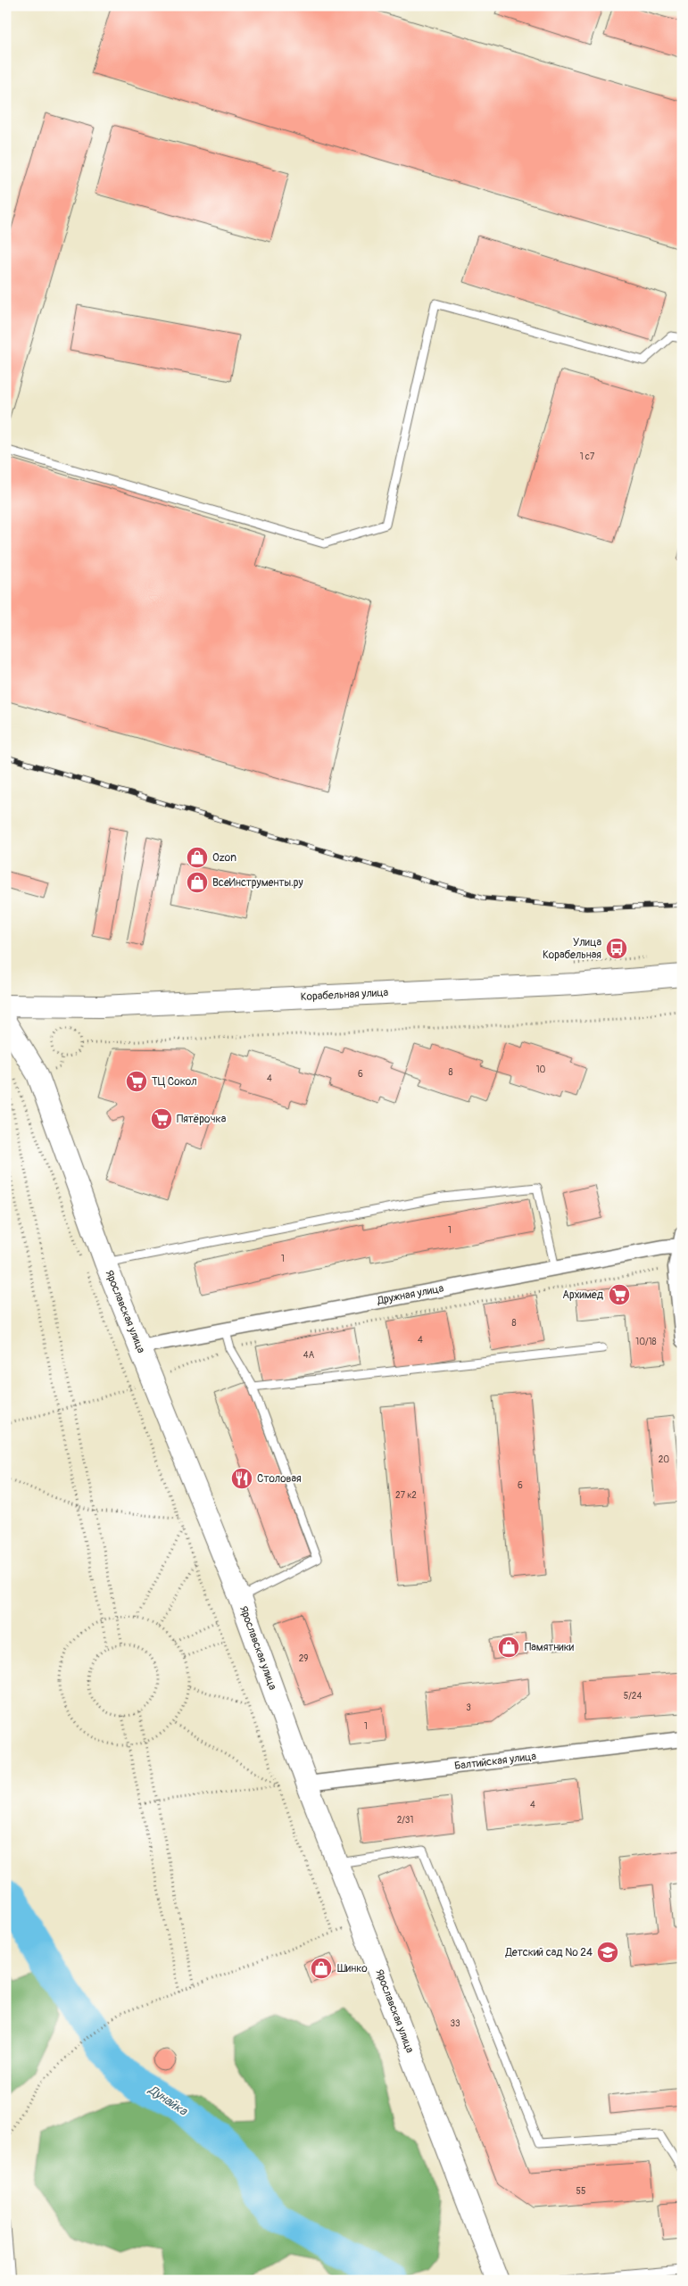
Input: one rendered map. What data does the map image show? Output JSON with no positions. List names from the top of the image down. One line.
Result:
{"streets":{"street":["Корабельная улица","Дружная улица","Ярославская улица","Балтийская улица"]},"crossings":[["Дружная улица","Ярославская улица"],["Ярославская улица","Балтийская улица"]],"water":["Дунайка"],"places":{"shop":["Ozon","ВсеИнструменты.ру","Памятники","Шинко"],"bus stop":["Улица Корабельная"],"supermarket":["ТЦ Сокол","Пятёрочка","Архимед"],"restaurant":["Столовая"],"school or university":["Детский сад № 24"]},"house_numbers":["1 с7","10","8","6","4","1","1","8","4","10/18","4А","20","6","27 к2","29","5/24","3","1","4","2/31","33","55"]}
